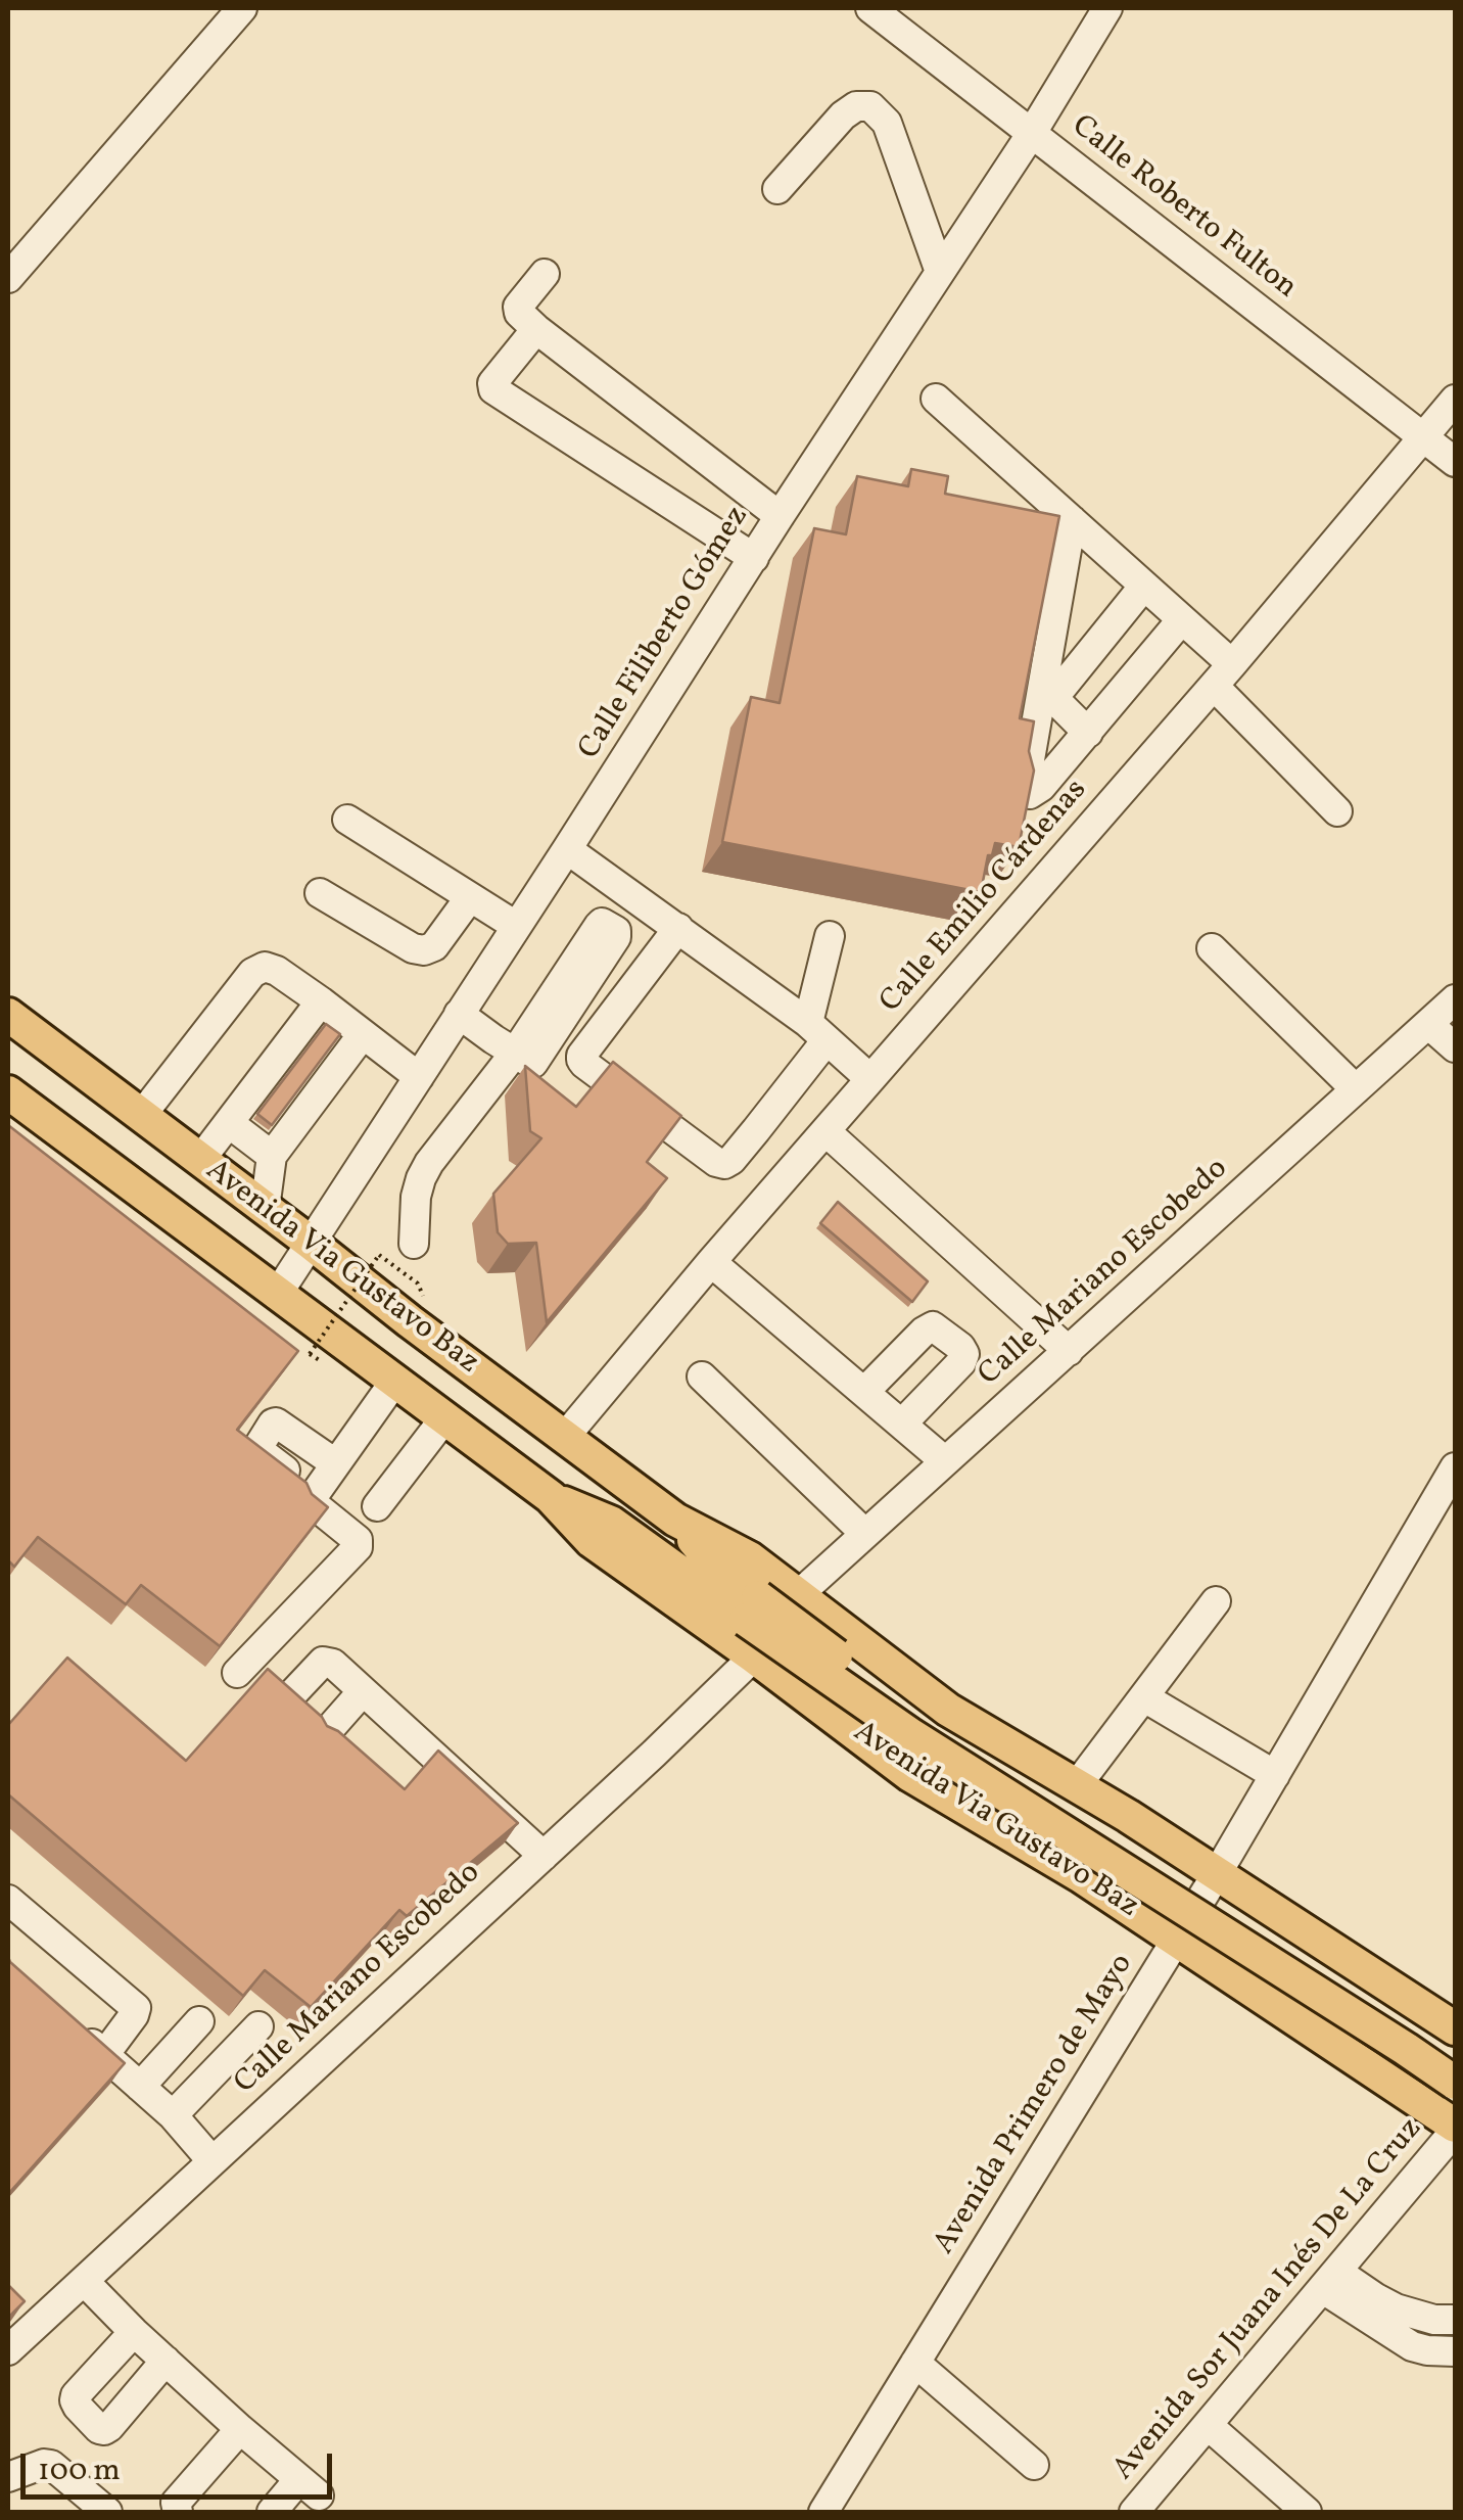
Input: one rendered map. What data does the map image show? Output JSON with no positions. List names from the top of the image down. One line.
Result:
{"streets":{"main road":["Avenida Via Gustavo Baz"],"street":["Calle Roberto Fulton","Calle Filiberto Gómez","Calle Emilio Cárdenas","Calle Mariano Escobedo","Avenida Primero de Mayo","Avenida Sor Juana Inés De La Cruz"]},"crossings":[["Calle Roberto Fulton","Calle Filiberto Gómez"],["Calle Roberto Fulton","Calle Emilio Cárdenas"],["Calle Filiberto Gómez","Avenida Via Gustavo Baz"],["Calle Emilio Cárdenas","Avenida Via Gustavo Baz"],["Avenida Via Gustavo Baz","Calle Mariano Escobedo"],["Avenida Via Gustavo Baz","Avenida Primero de Mayo"],["Avenida Via Gustavo Baz","Avenida Sor Juana Inés De La Cruz"]],"scale_bar":"100 m"}
